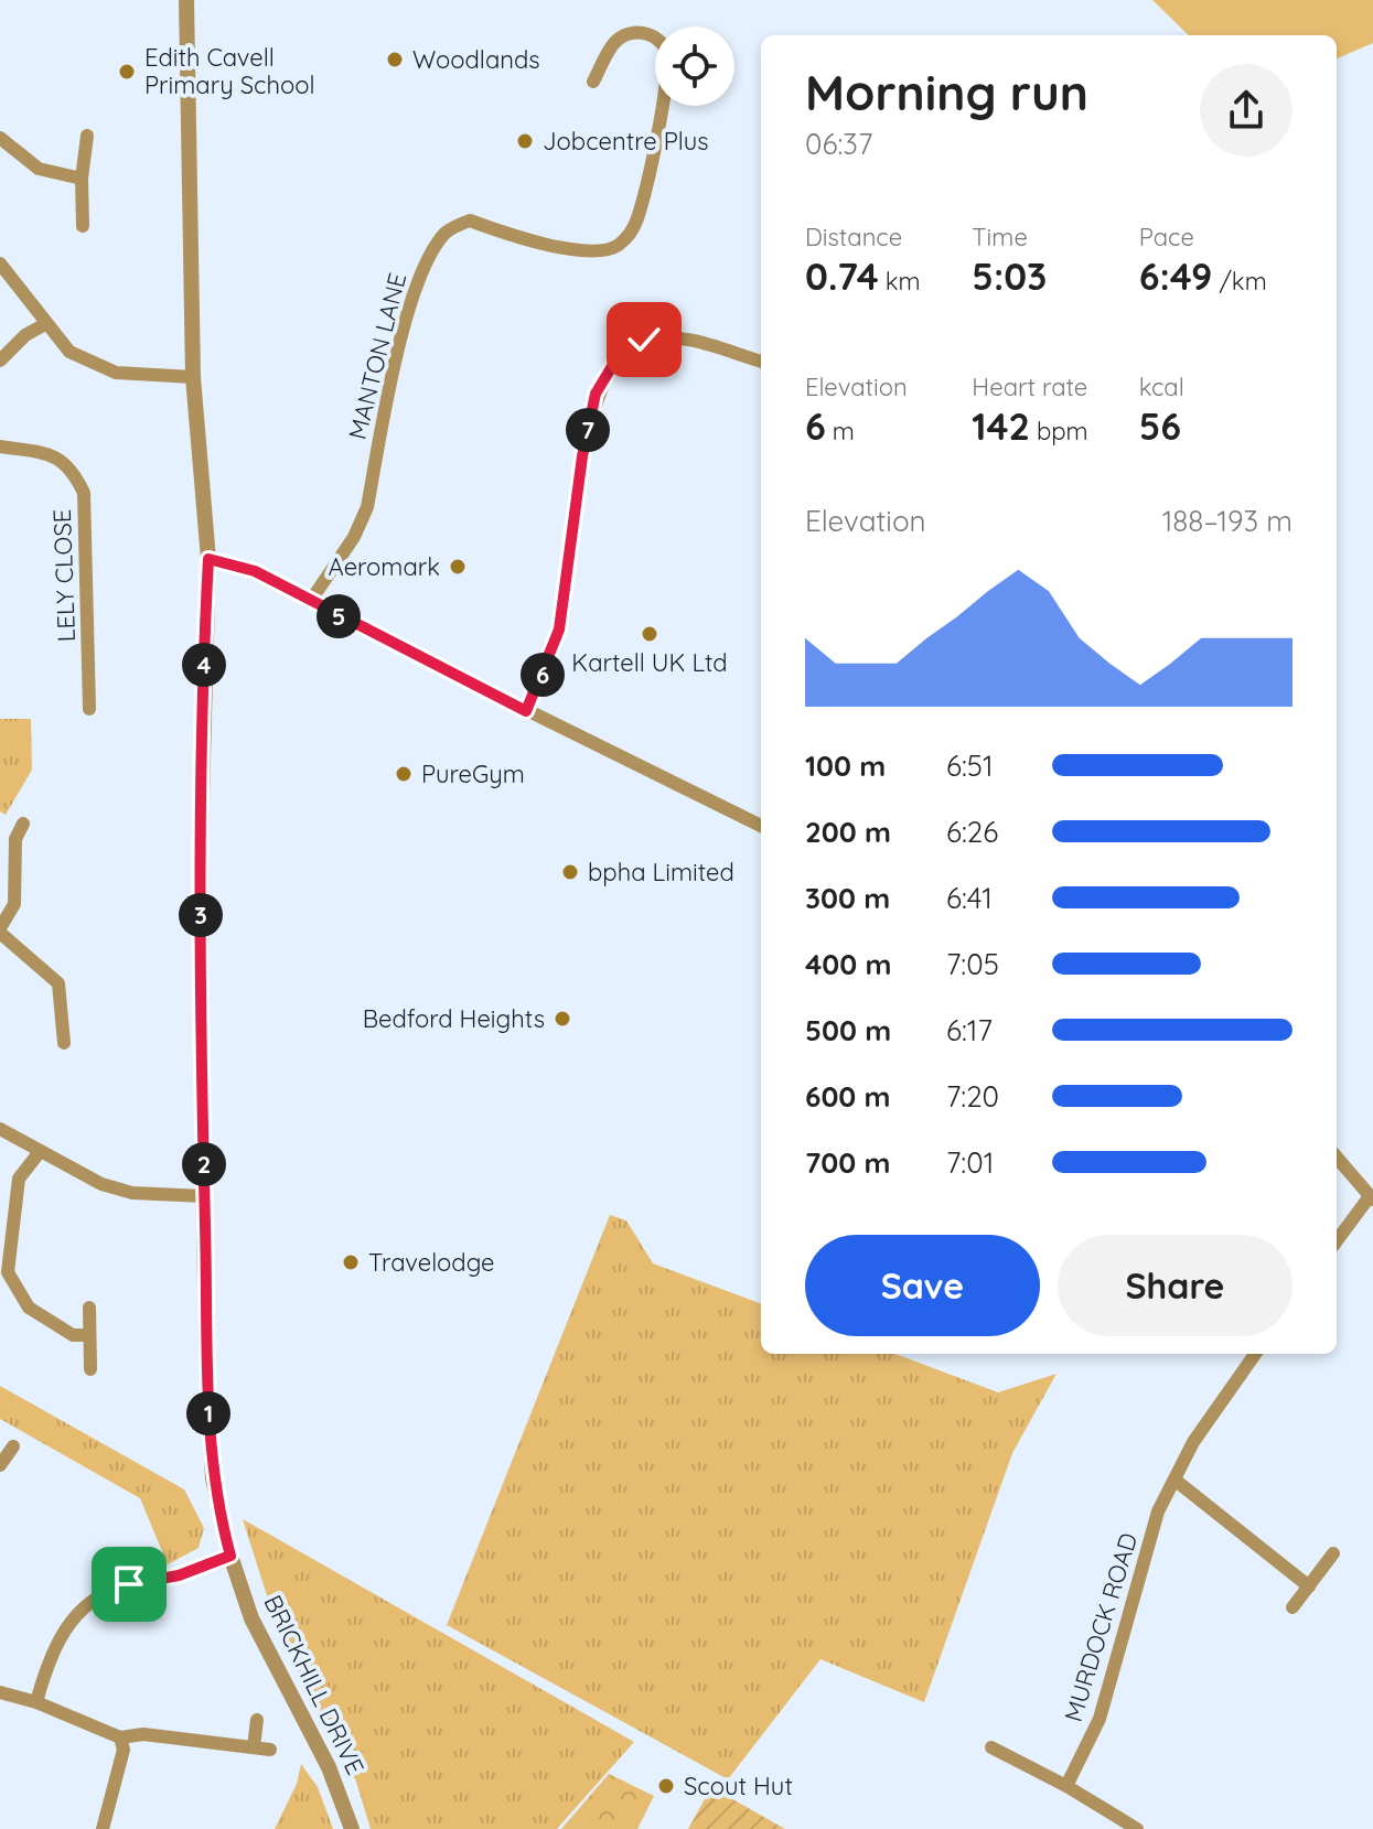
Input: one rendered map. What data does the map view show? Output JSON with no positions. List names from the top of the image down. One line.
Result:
{"streets":{"street":["MANTON LANE","LELY CLOSE","MURDOCK ROAD","BRICKHILL DRIVE"]},"places":["Woodlands","Edith Cavell Primary School","Jobcentre Plus","Aeromark","Kartell UK Ltd","PureGym","bpha Limited","Bedford Heights","Travelodge","Scout Hut"],"page":{"heading":["Morning run","06:37"],"stats":[["Distance","0.74 km"],["Time","5:03"],["Pace","6:49 /km"],["Elevation","6 m"],["Heart rate","142 bpm"],["kcal","56"]],"pins":["7","5","4","6","3","2","1"],"chart":["Elevation","188–193 m"],"list":[{"name":"100 m","note":"6:51"},{"name":"200 m","note":"6:26"},{"name":"300 m","note":"6:41"},{"name":"400 m","note":"7:05"},{"name":"500 m","note":"6:17"},{"name":"600 m","note":"7:20"},{"name":"700 m","note":"7:01"}],"buttons":["Save","Share"]}}
